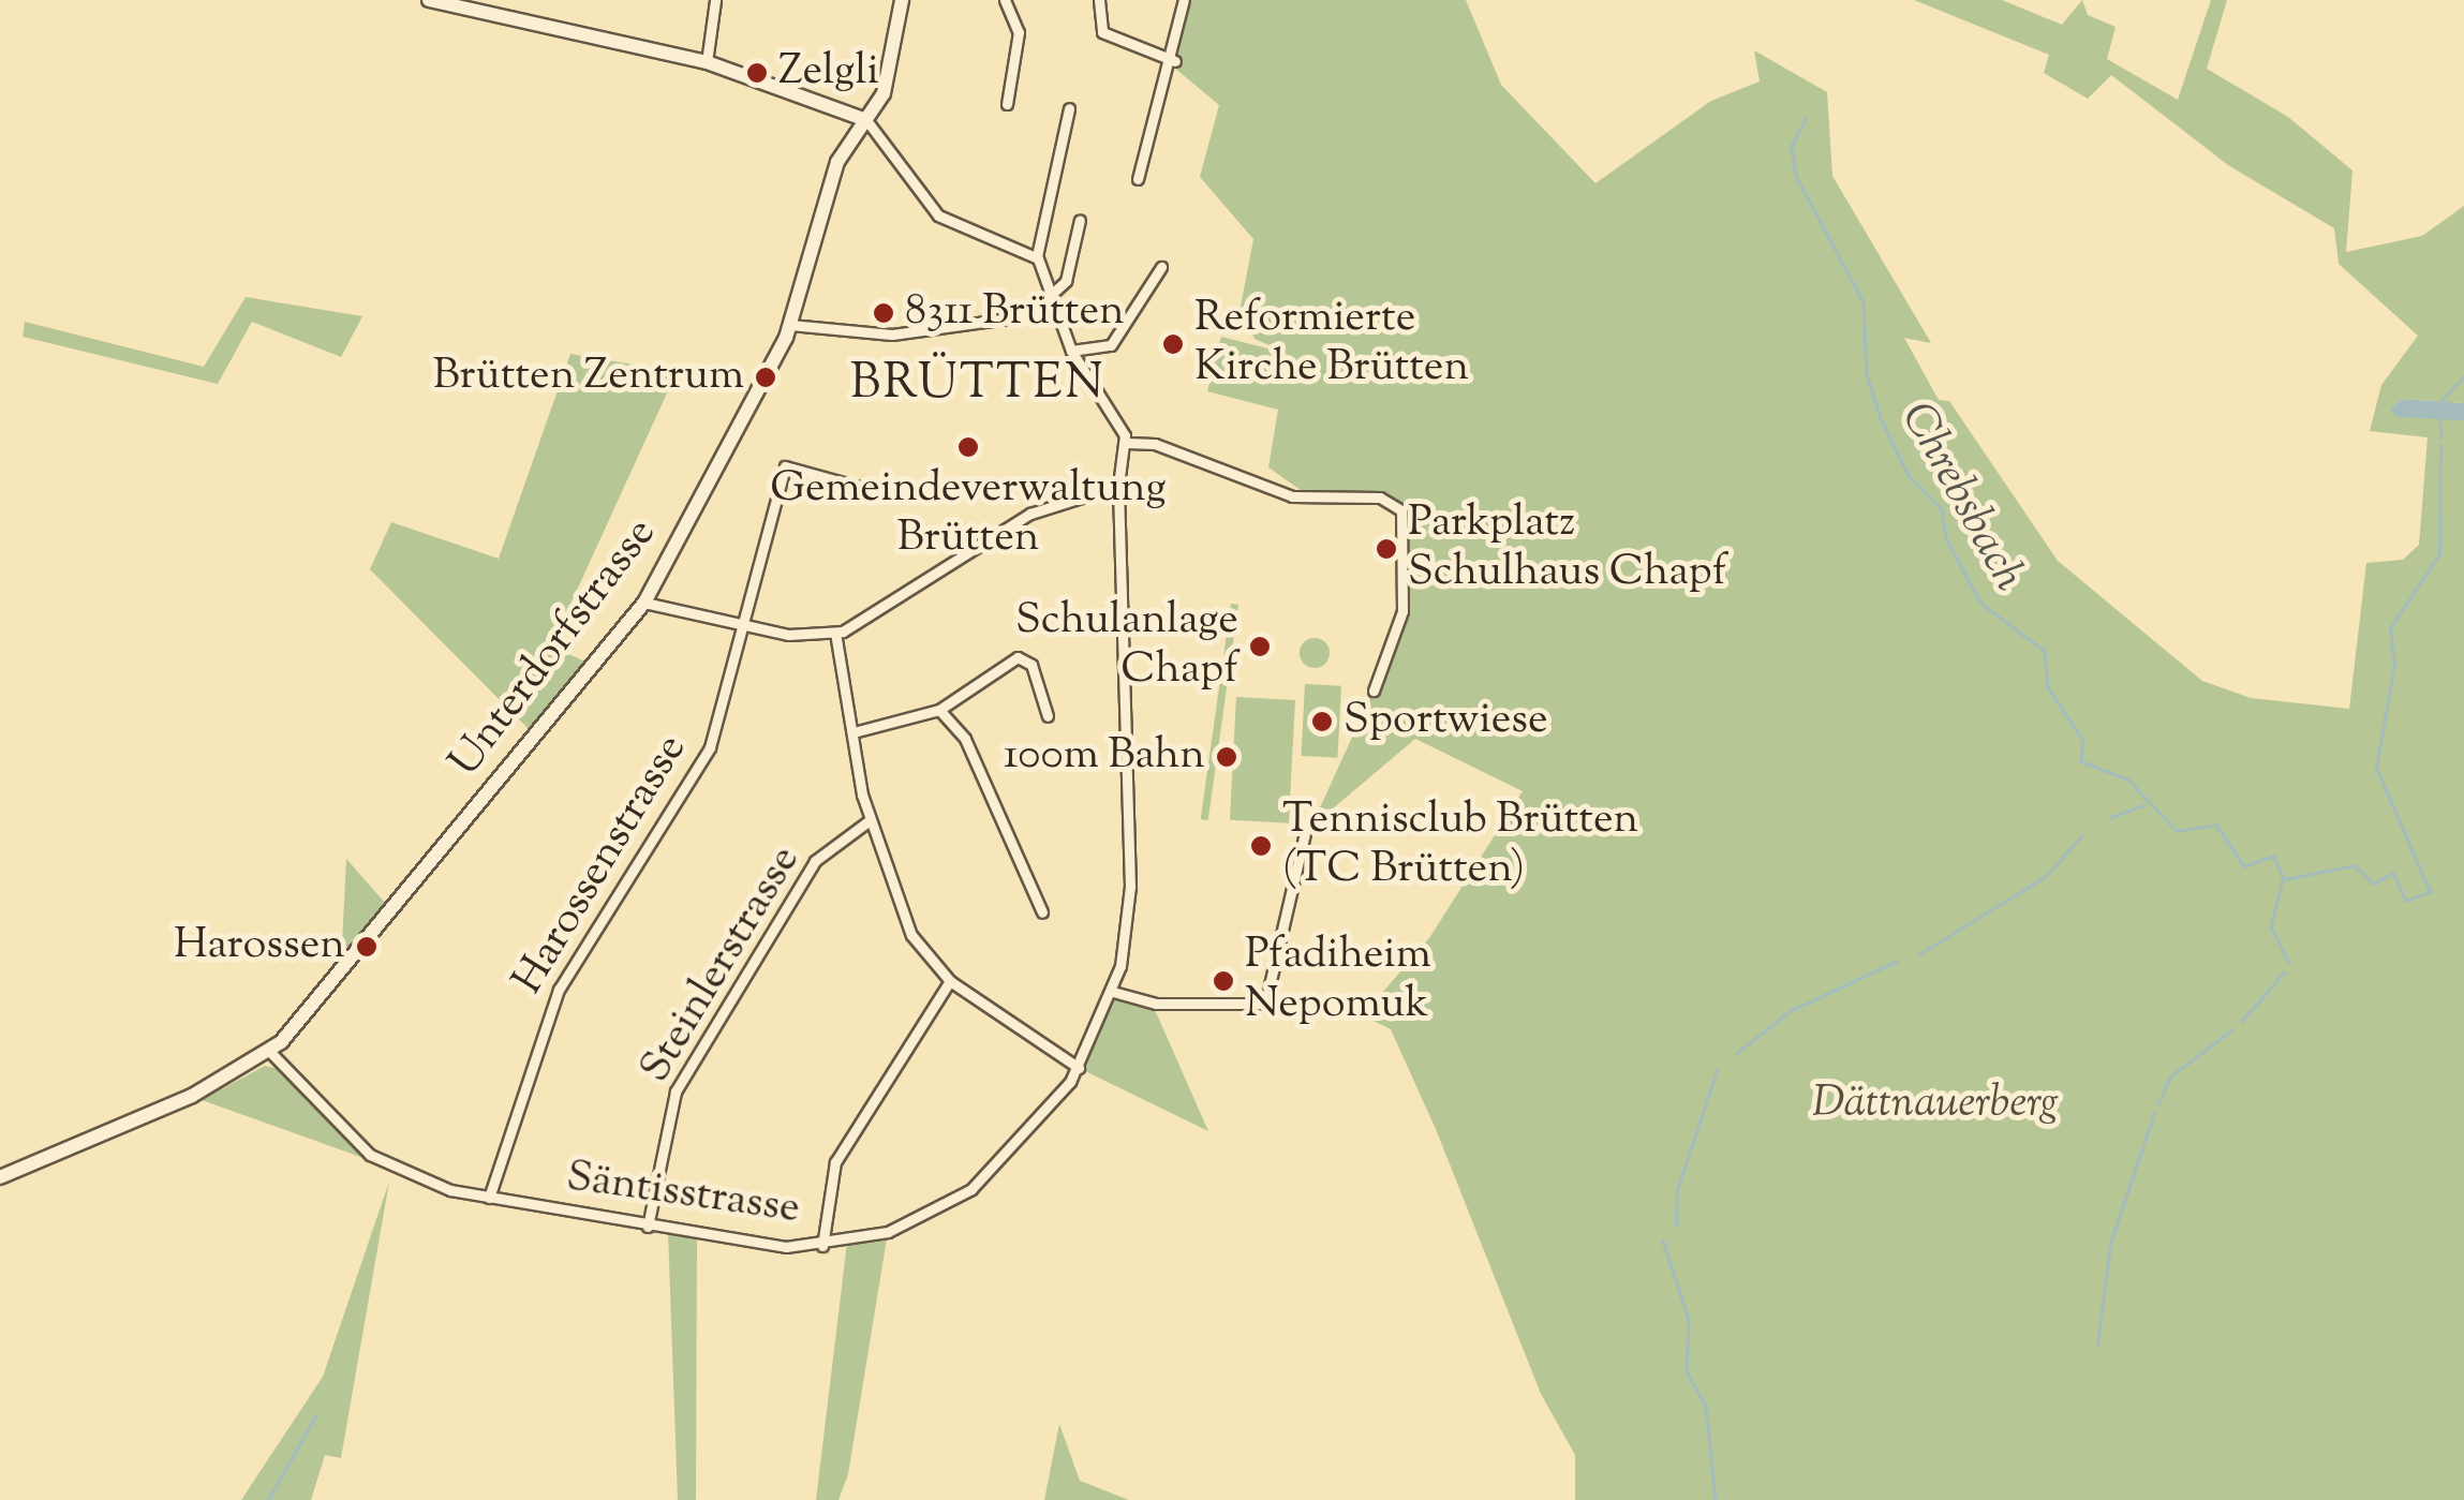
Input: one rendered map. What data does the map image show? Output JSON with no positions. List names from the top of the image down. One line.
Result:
{"streets":{"street":["Unterdorfstrasse","Harossenstrasse","Steinlerstrasse","Säntisstrasse"]},"crossings":[["Unterdorfstrasse","Säntisstrasse"],["Harossenstrasse","Säntisstrasse"],["Steinlerstrasse","Säntisstrasse"]],"districts":["BRÜTTEN"],"water":["Chrebsbach"],"parks":["Dättnauerberg"],"places":["Zelgli","8311 Brütten","Reformierte Kirche Brütten","Brütten Zentrum","Gemeindeverwaltung Brütten","Parkplatz Schulhaus Chapf","Schulanlage Chapf","Sportwiese","100m Bahn","Tennisclub Brütten (TC Brütten)","Harossen","Pfadiheim Nepomuk"]}
